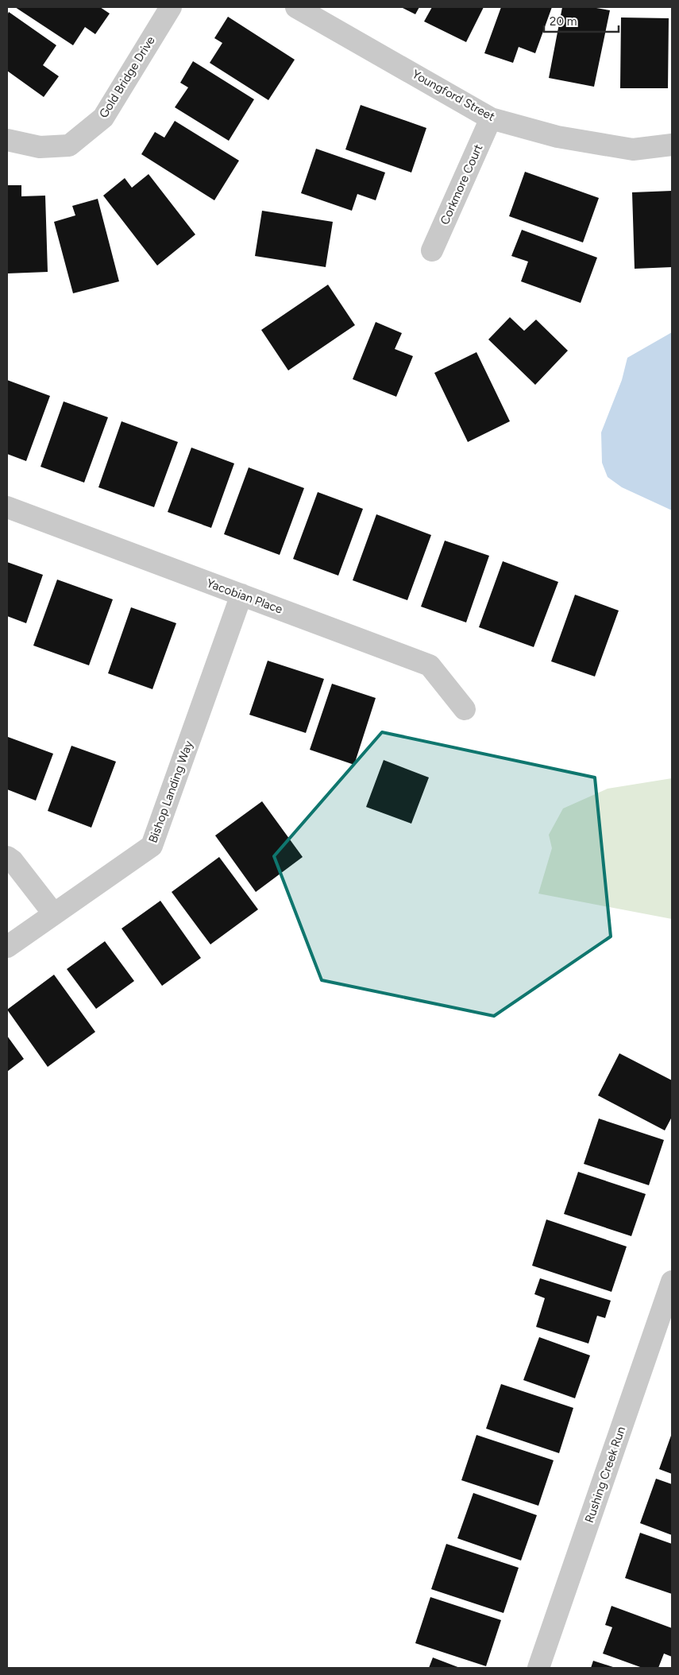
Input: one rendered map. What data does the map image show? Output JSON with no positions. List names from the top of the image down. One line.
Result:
{"streets":{"street":["Gold Bridge Drive","Youngford Street","Corkmore Court","Yacobian Place","Bishop Landing Way","Rushing Creek Run"]},"crossings":[["Youngford Street","Corkmore Court"],["Yacobian Place","Bishop Landing Way"]],"scale_bar":"20 m"}
